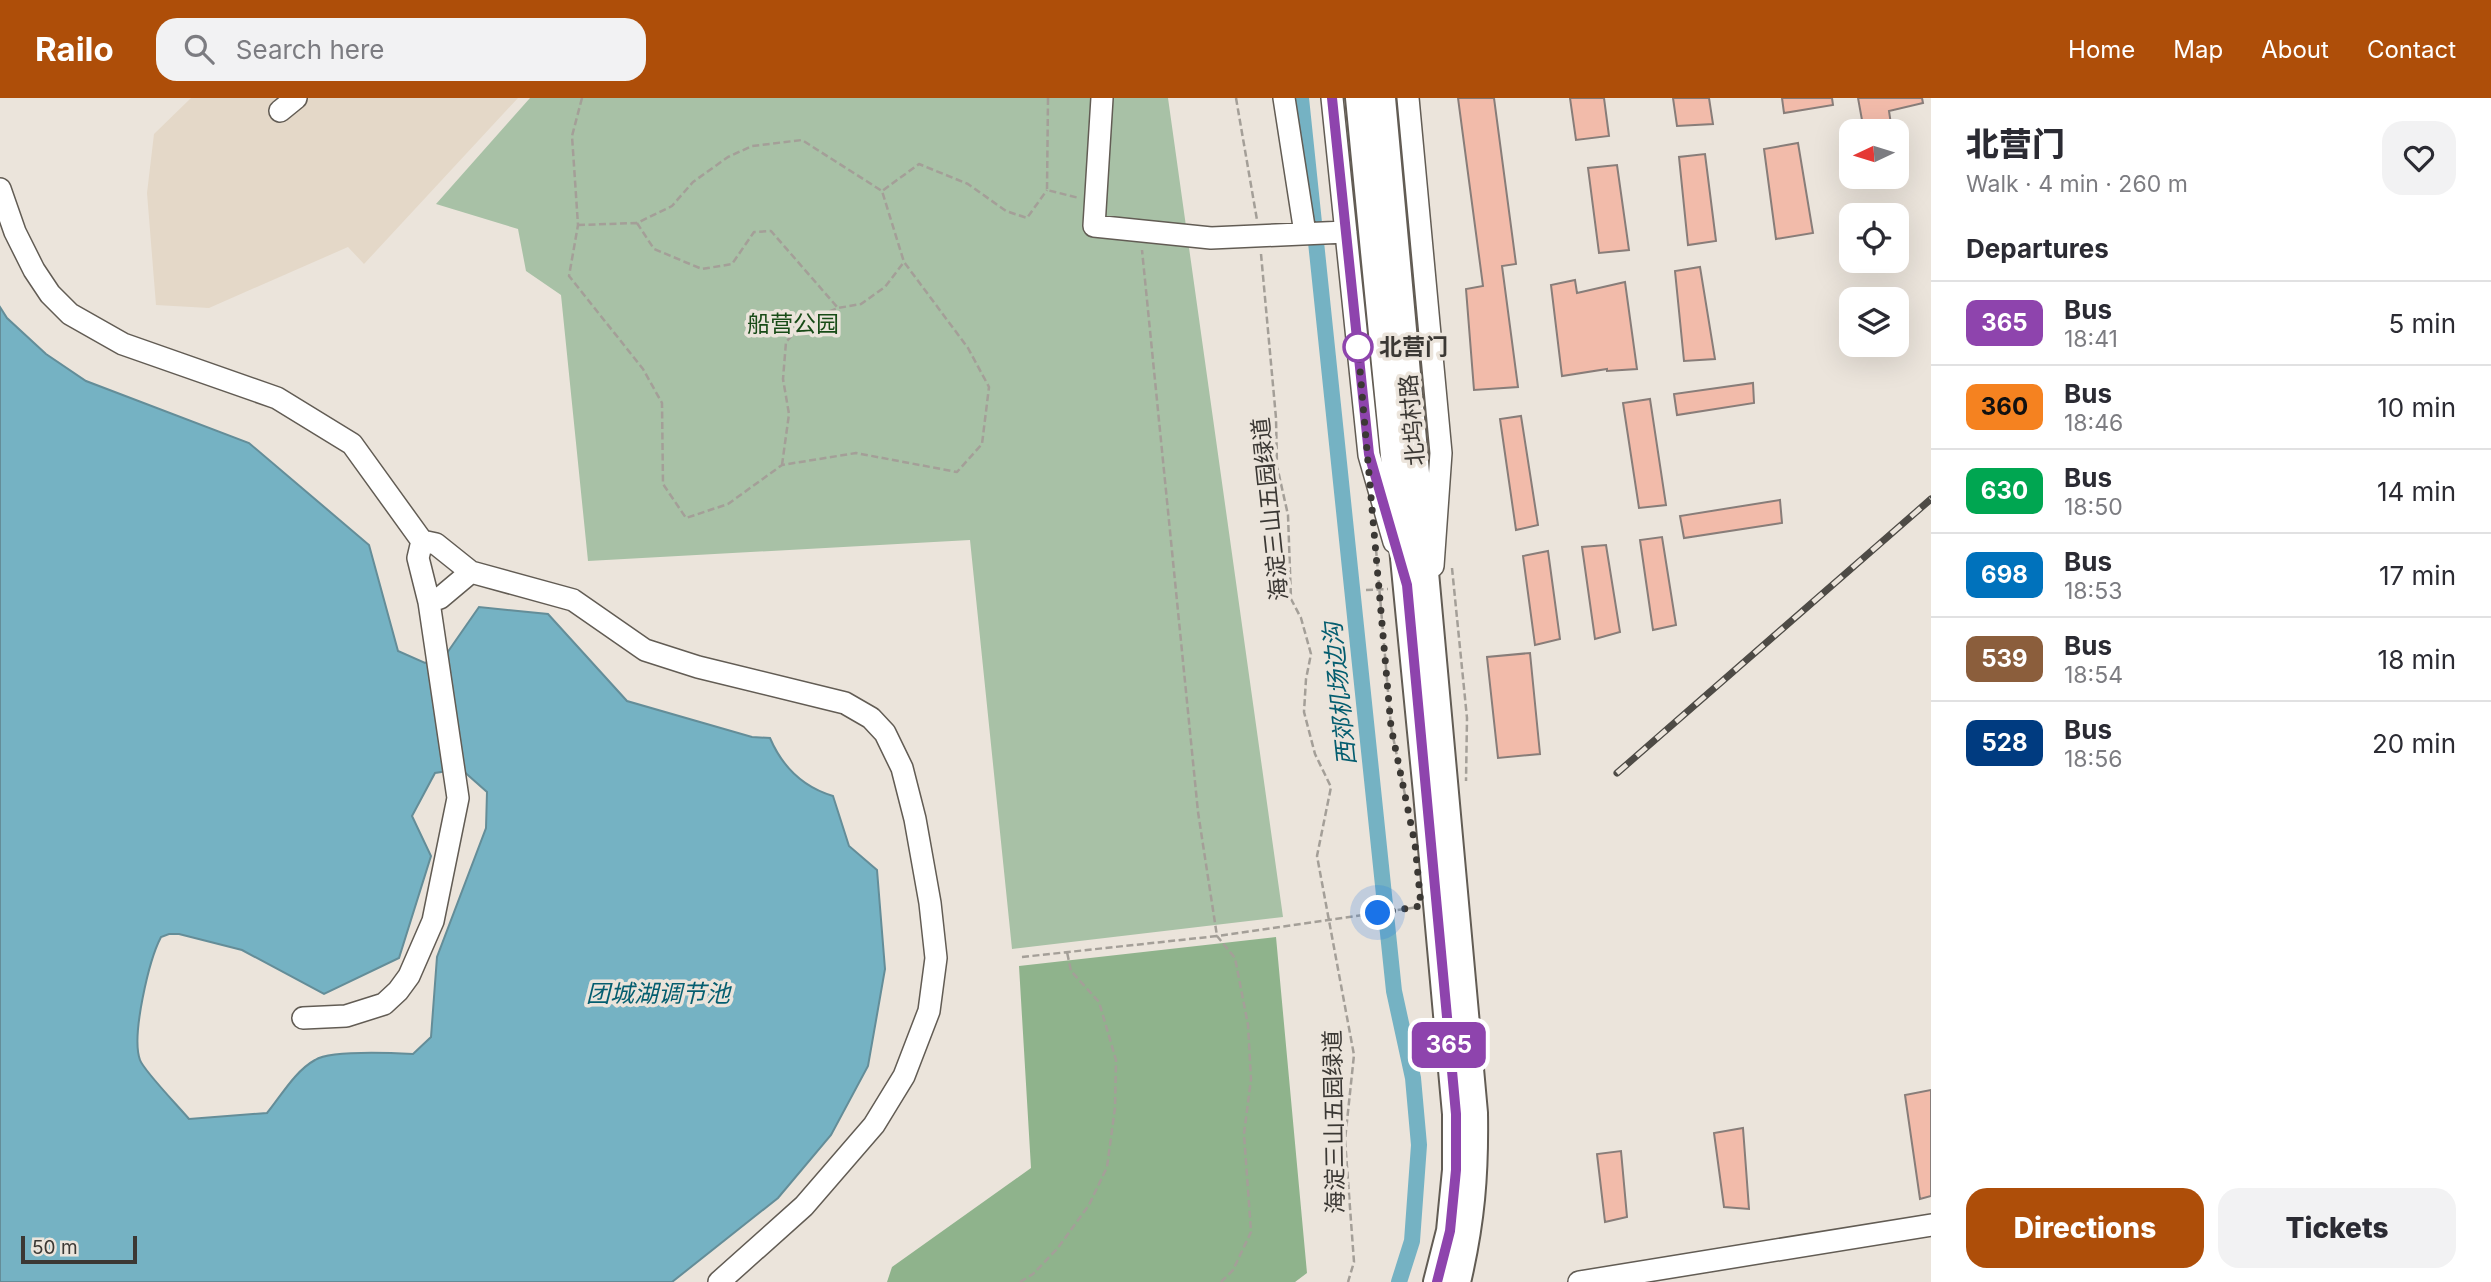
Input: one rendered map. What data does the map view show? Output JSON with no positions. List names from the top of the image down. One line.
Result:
{"streets":{"main road":["北坞村路"],"path":["海淀三山五园绿道"]},"water":["西郊机场边沟","团城湖调节池"],"parks":["船营公园"],"places":["北营门"],"lines":["bus line 365"],"scale_bar":"50 m","north":"left","page":{"header":"Railo","search":"Search here","nav":["Home","Map","About","Contact"],"on_map":"365","heading":[["北营门","Walk · 4 min · 260 m"],"Departures"],"list":[{"mark":"365","name":"Bus","note":"18:41","value":"5 min"},{"mark":"360","name":"Bus","note":"18:46","value":"10 min"},{"mark":"630","name":"Bus","note":"18:50","value":"14 min"},{"mark":"698","name":"Bus","note":"18:53","value":"17 min"},{"mark":"539","name":"Bus","note":"18:54","value":"18 min"},{"mark":"528","name":"Bus","note":"18:56","value":"20 min"}],"buttons":["Directions","Tickets"],"scale":"50 m"}}
